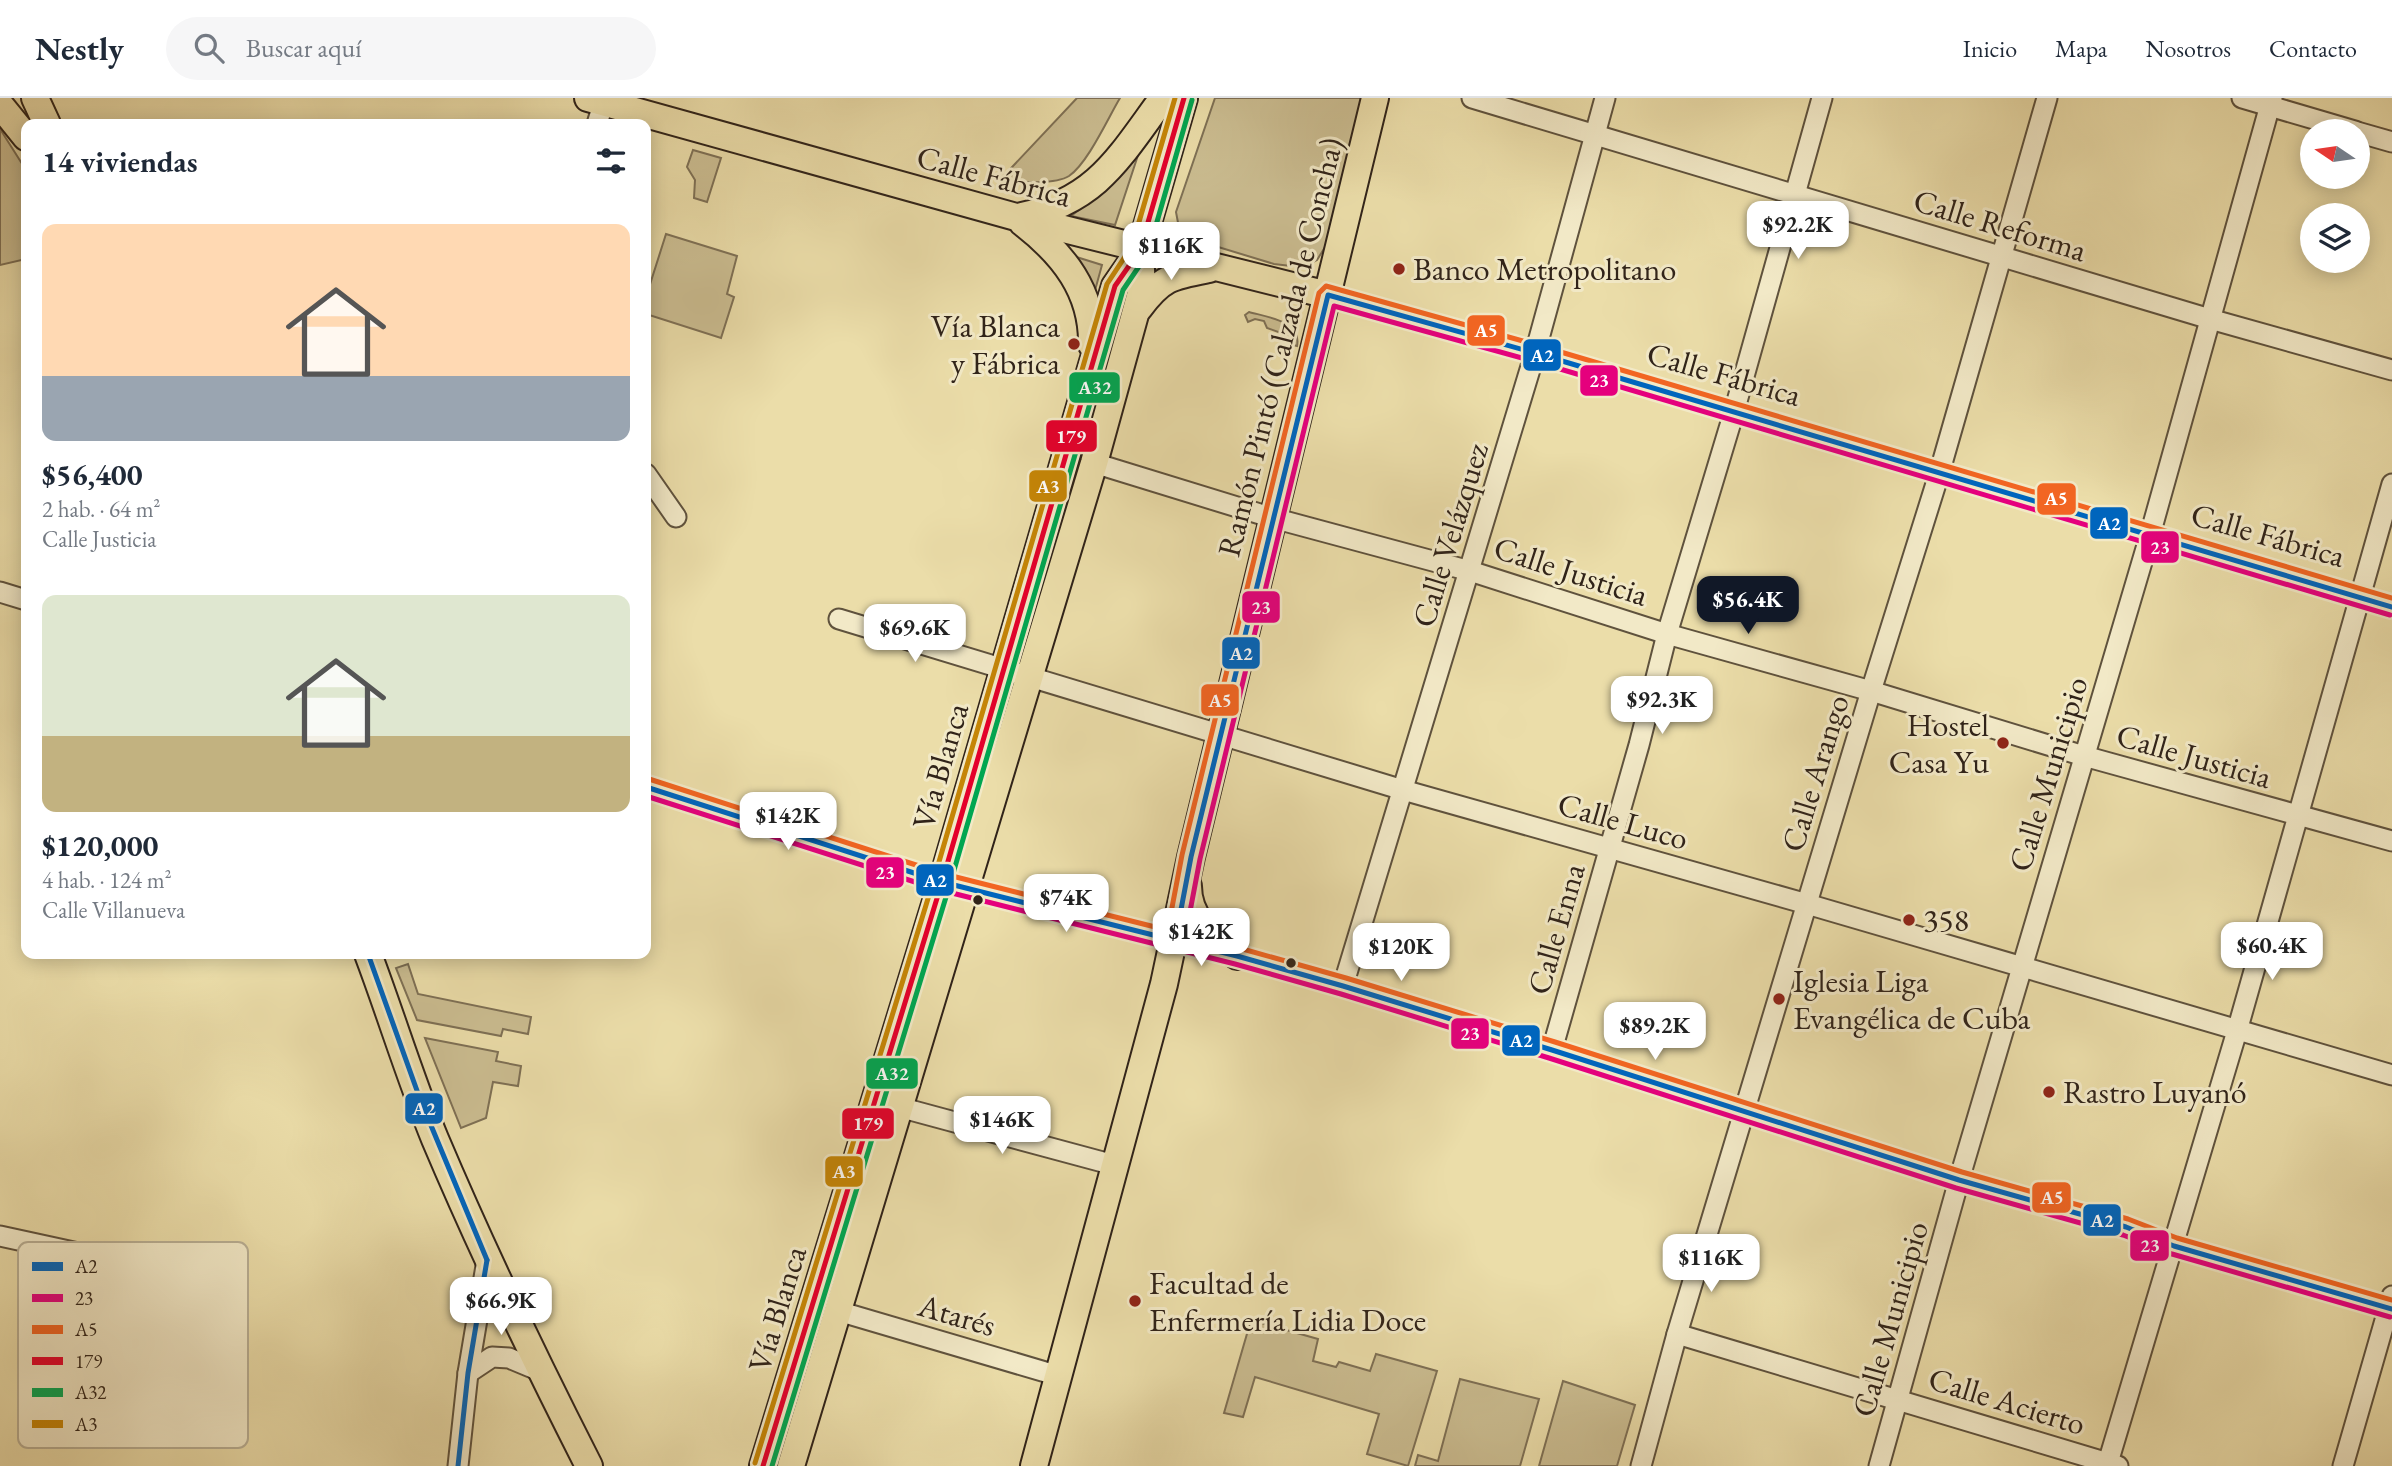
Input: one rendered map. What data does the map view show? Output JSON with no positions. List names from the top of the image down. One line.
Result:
{"streets":{"main road":["Calle Fábrica","Ramón Pintó (Calzada de Concha)","Vía Blanca"],"street":["Calle Reforma","Calle Velázquez","Calle Justicia","Calle Arango","Calle Municipio","Calle Luco","Calle Enna","Atarés","Calle Acierto"]},"crossings":[["Calle Fábrica","Ramón Pintó (Calzada de Concha)"],["Calle Fábrica","Calle Velázquez"],["Calle Fábrica","Vía Blanca"],["Calle Fábrica","Calle Arango"],["Calle Fábrica","Calle Municipio"],["Calle Fábrica","Calle Enna"],["Calle Reforma","Calle Velázquez"],["Calle Reforma","Calle Arango"],["Calle Reforma","Calle Municipio"],["Calle Reforma","Calle Enna"],["Ramón Pintó (Calzada de Concha)","Calle Justicia"],["Ramón Pintó (Calzada de Concha)","Calle Luco"],["Ramón Pintó (Calzada de Concha)","Atarés"],["Calle Velázquez","Calle Justicia"],["Calle Velázquez","Calle Luco"],["Calle Justicia","Vía Blanca"],["Calle Justicia","Calle Arango"],["Calle Justicia","Calle Municipio"],["Calle Justicia","Calle Enna"],["Vía Blanca","Calle Luco"],["Vía Blanca","Atarés"],["Calle Arango","Calle Luco"],["Calle Arango","Calle Acierto"],["Calle Municipio","Calle Luco"],["Calle Municipio","Calle Acierto"],["Calle Luco","Calle Enna"]],"places":["Banco Metropolitano","Vía Blanca y Fábrica","Hostel Casa Yu","358","Iglesia Liga Evangélica de Cuba","Rastro Luyanó","Facultad de Enfermería Lidia Doce"],"lines":["transit line 179","transit line A3","transit line A32","transit line A5","transit line A2","transit line 23"],"legend":["A2","23","A5","179","A32","A3"],"north":"left","page":{"header":"Nestly","search":"Buscar aquí","nav":["Inicio","Mapa","Nosotros","Contacto"],"heading":"14 viviendas","price":["$92.2K","$116K","$56.4K","$69.6K","$92.3K","$142K","$74K","$142K","$60.4K","$120K","$89.2K","$146K","$116K","$66.9K"],"list":[{"name":"$56,400","note":"2 hab. · 64 m² · Calle Justicia"},{"name":"$120,000","note":"4 hab. · 124 m² · Calle Villanueva"}]}}
